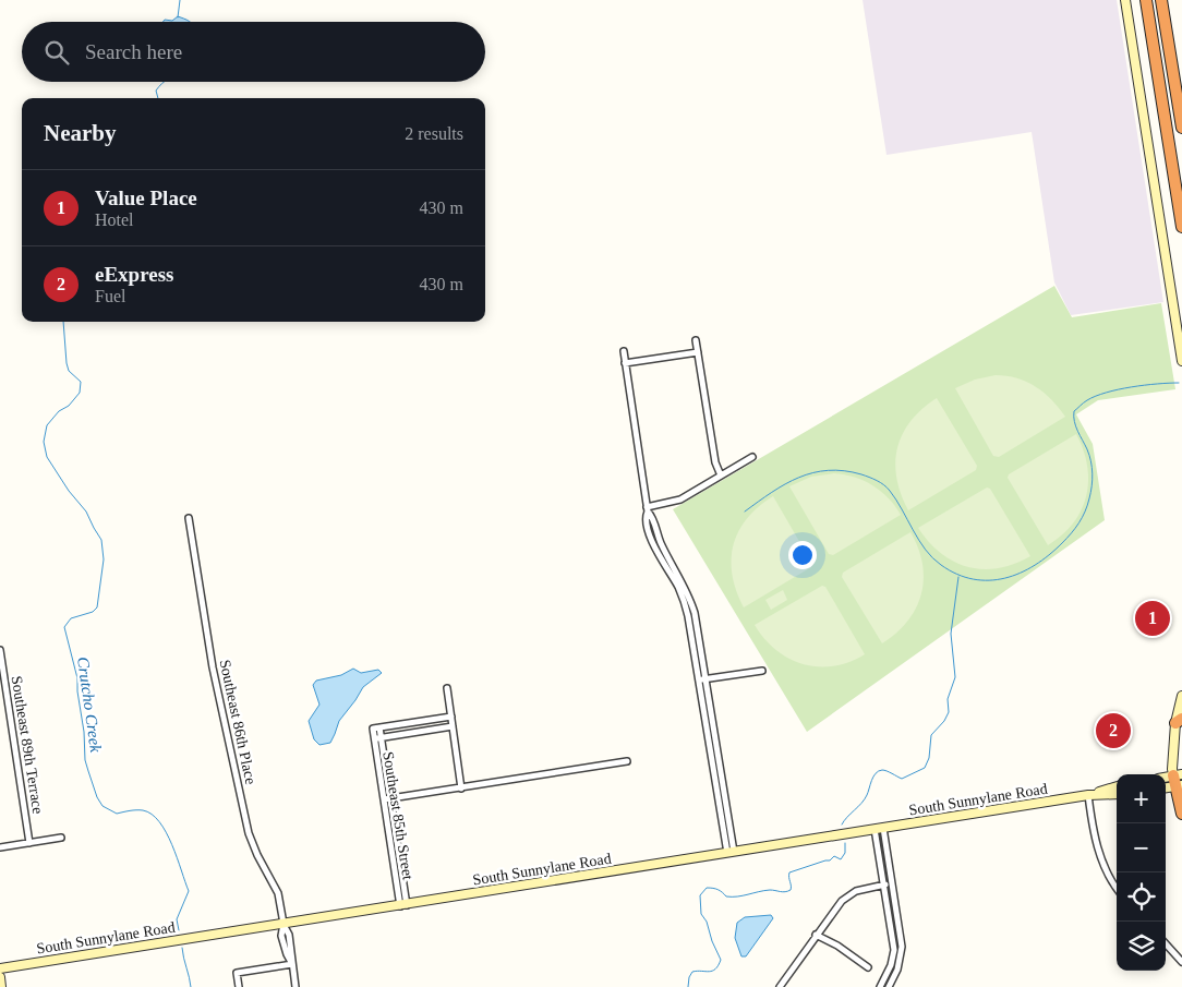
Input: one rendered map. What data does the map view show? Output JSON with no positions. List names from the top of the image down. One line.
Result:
{"streets":{"main road":["South Sunnylane Road"],"street":["Southeast 86th Place","Southeast 89th Terrace","Southeast 85th Street"]},"crossings":[["Southeast 86th Place","South Sunnylane Road"],["South Sunnylane Road","Southeast 85th Street"]],"water":["Crutcho Creek"],"page":{"search":"Search here","heading":["Nearby","2 results"],"list":[{"mark":"1","name":"Value Place","note":"Hotel","value":"430 m"},{"mark":"2","name":"eExpress","note":"Fuel","value":"430 m"}],"pins":["1","2"],"map_buttons":["+","−"]}}
